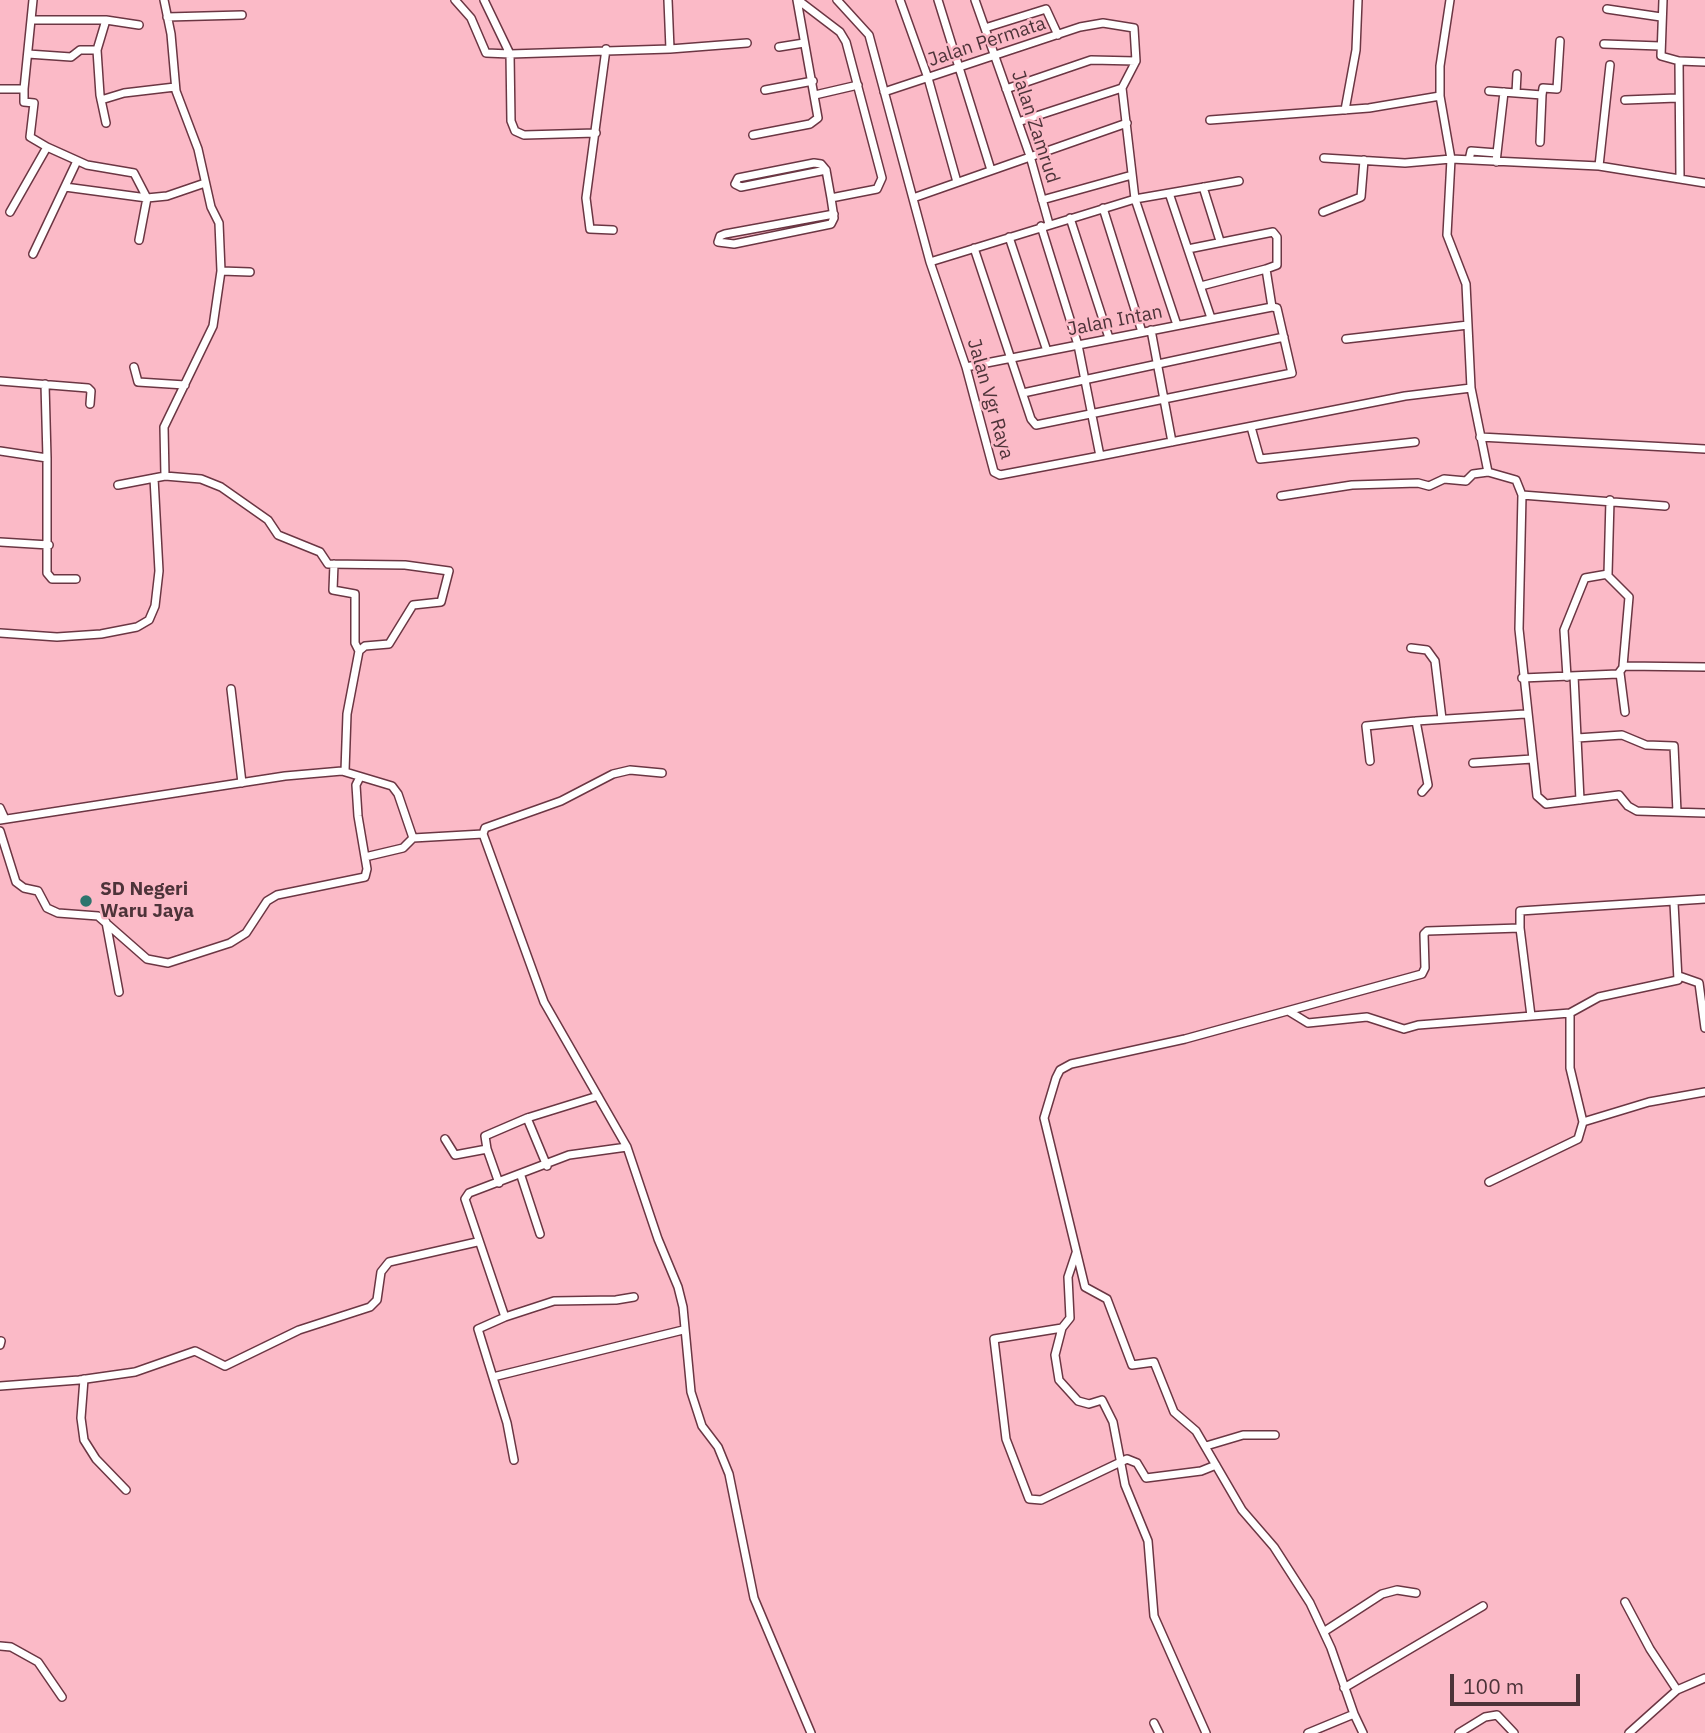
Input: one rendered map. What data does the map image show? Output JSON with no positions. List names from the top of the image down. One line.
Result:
{"streets":{"street":["Jalan Permata","Jalan Zamrud","Jalan Intan","Jalan Vgr Raya"]},"crossings":[["Jalan Permata","Jalan Zamrud"],["Jalan Permata","Jalan Vgr Raya"],["Jalan Zamrud","Jalan Intan"],["Jalan Zamrud","Jalan Vgr Raya"],["Jalan Intan","Jalan Vgr Raya"]],"places":["SD Negeri Waru Jaya"],"scale_bar":"100 m"}
